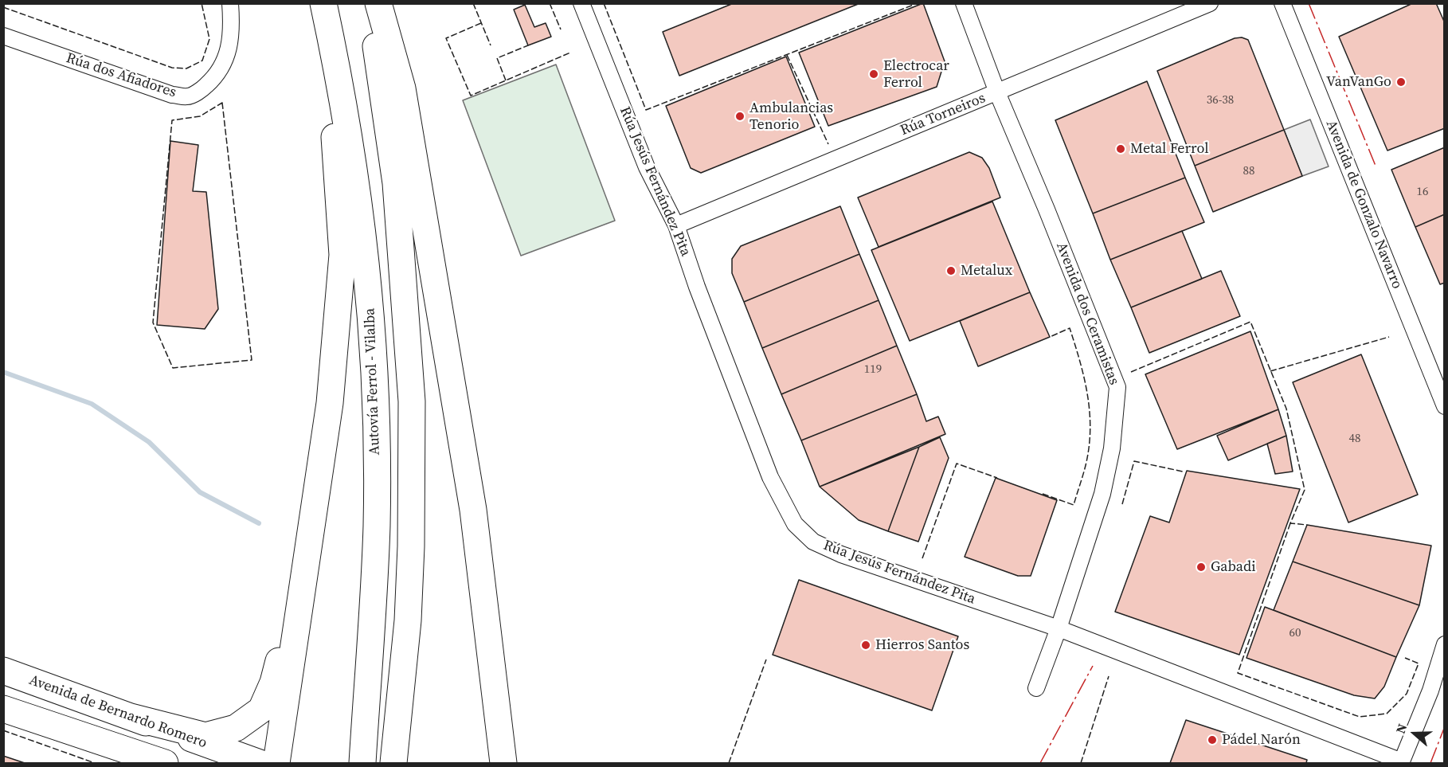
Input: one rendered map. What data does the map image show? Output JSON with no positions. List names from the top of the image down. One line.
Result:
{"streets":{"highway":["Autovía Ferrol - Vilalba","Avenida de Bernardo Romero"],"street":["Rúa dos Afiadores","Rúa Torneiros","Rúa Jesús Fernández Pita","Avenida de Gonzalo Navarro","Avenida dos Ceramistas"]},"crossings":[["Rúa Torneiros","Rúa Jesús Fernández Pita"],["Rúa Torneiros","Avenida dos Ceramistas"],["Rúa Jesús Fernández Pita","Avenida dos Ceramistas"]],"places":["Electrocar Ferrol","VanVanGo","Ambulancias Tenorio","Metal Ferrol","Metalux","Gabadi","Hierros Santos","Pádel Narón"],"house_numbers":["36-38","88","16","119","48","60"],"north":"left"}
